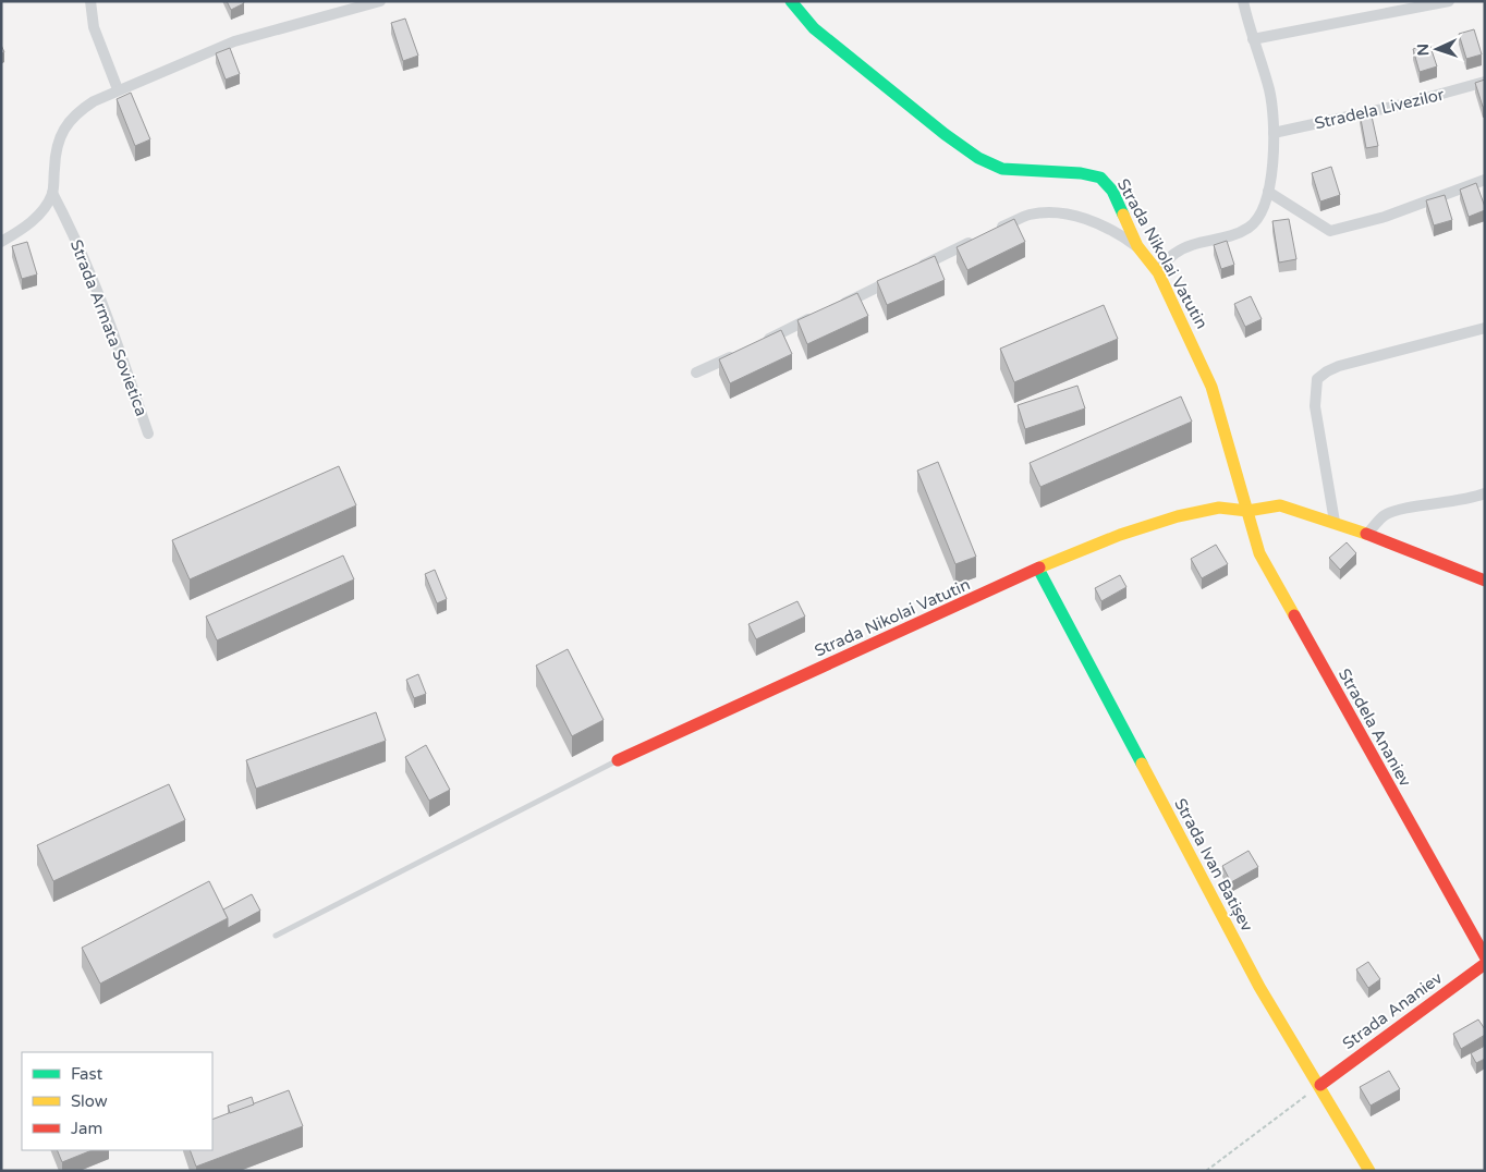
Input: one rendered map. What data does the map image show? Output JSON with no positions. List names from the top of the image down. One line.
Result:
{"streets":{"street":["Stradela Livezilor","Strada Nikolai Vatutin","Strada Armata Sovietica","Stradela Ananiev","Strada Ivan Batișev","Strada Ananiev"]},"crossings":[["Strada Nikolai Vatutin","Stradela Ananiev"],["Strada Nikolai Vatutin","Strada Ivan Batișev"],["Strada Ivan Batișev","Strada Ananiev"]],"legend":["Fast","Slow","Jam"],"north":"left"}
